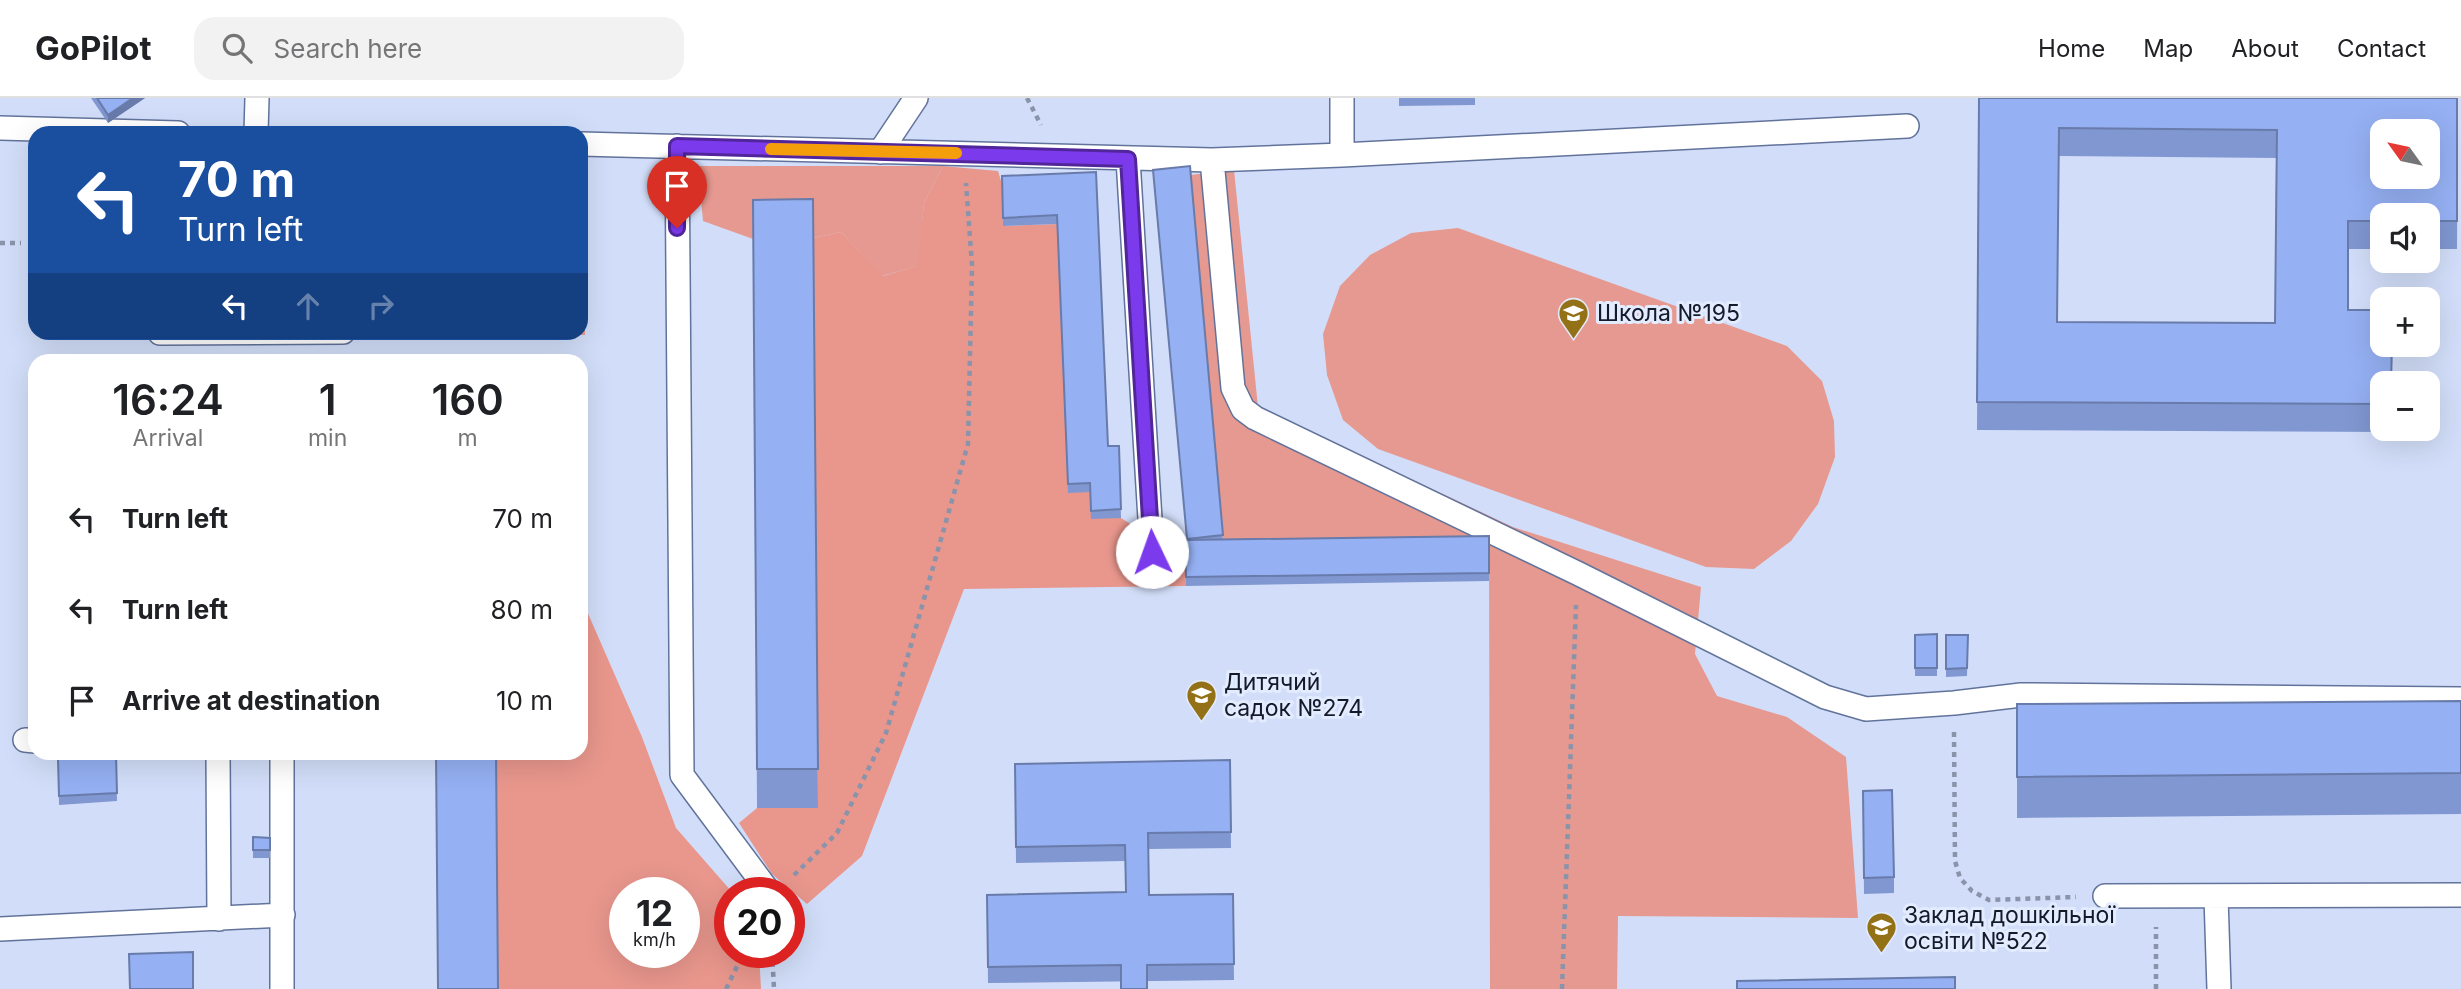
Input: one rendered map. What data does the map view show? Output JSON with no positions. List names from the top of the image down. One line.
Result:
{"places":{"school or university":["Школа №195","Дитячий садок №274","Заклад дошкільної освіти №522"]},"north":"top left","page":{"header":"GoPilot","search":"Search here","nav":["Home","Map","About","Contact"],"map_buttons":["+","−"],"turn":["70 m","Turn left"],"eta":["16:24","Arrival","1","min","160","m"],"list":[{"name":"Turn left","value":"70 m"},{"name":"Turn left","value":"80 m"},{"name":"Arrive at destination","value":"10 m"}],"speed":"12 km/h","limit":"20"}}
